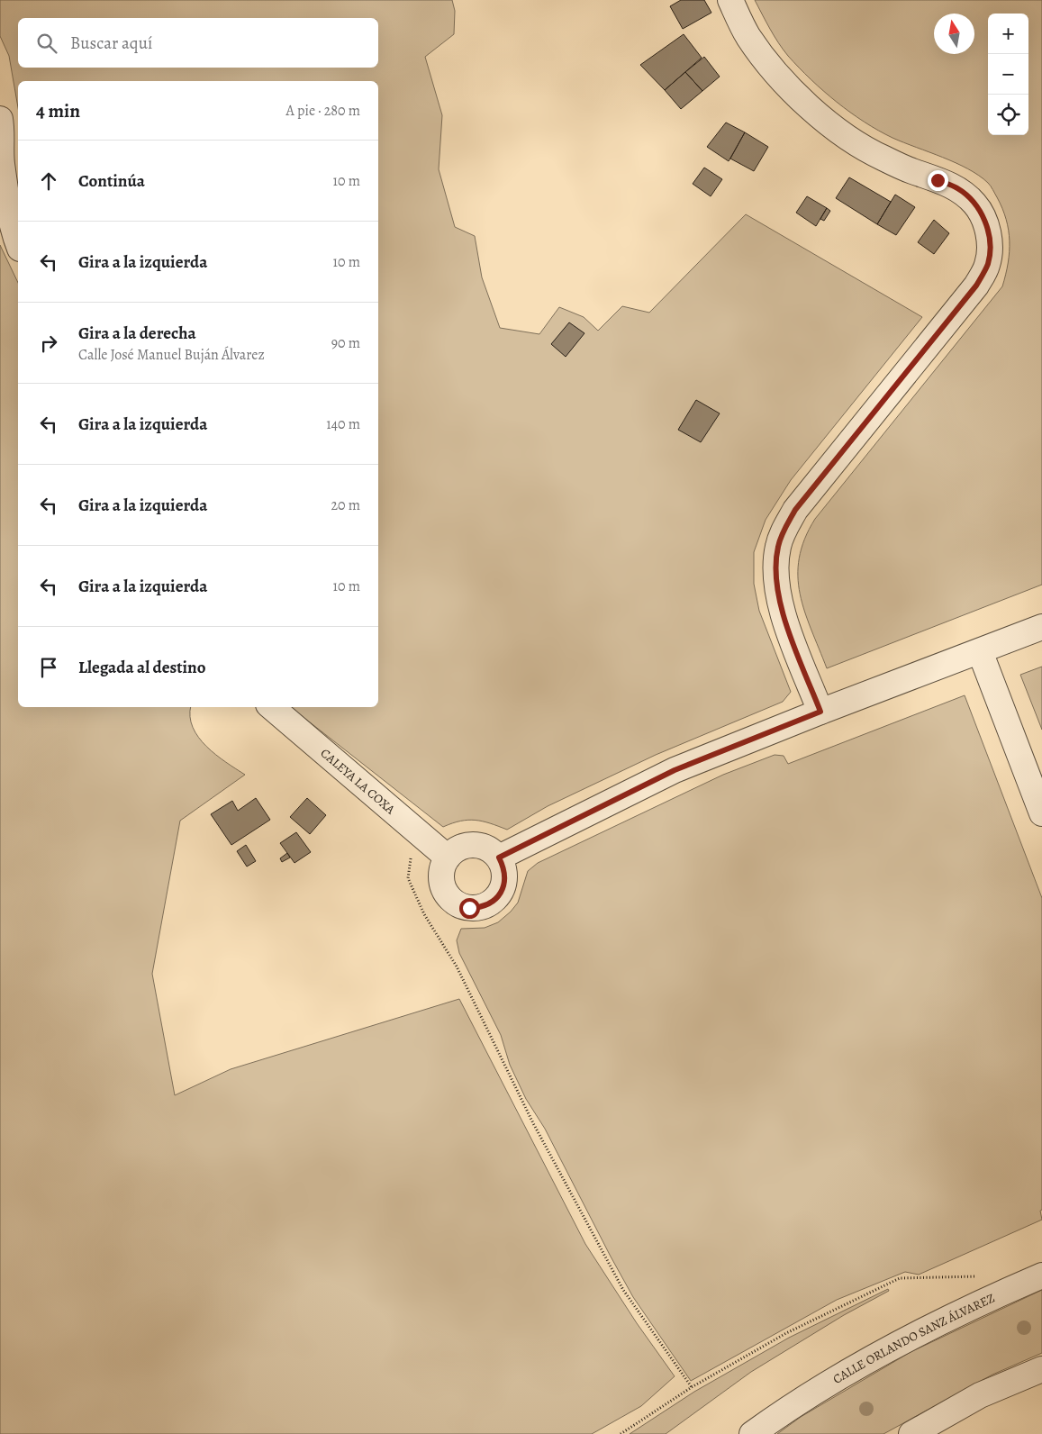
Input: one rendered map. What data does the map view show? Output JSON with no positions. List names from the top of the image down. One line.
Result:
{"streets":{"street":["CALEYA LA COXA","CALLE ORLANDO SANZ ÁLVAREZ"]},"north":"top","page":{"map_buttons":["+","−"],"search":"Buscar aquí","heading":["4 min","A pie · 280 m"],"list":[["Continúa","10 m"],["Gira a la izquierda","10 m"],["Gira a la derecha","Calle José Manuel Buján Álvarez","90 m"],["Gira a la izquierda","140 m"],["Gira a la izquierda","20 m"],["Gira a la izquierda","10 m"],"Llegada al destino"]}}
